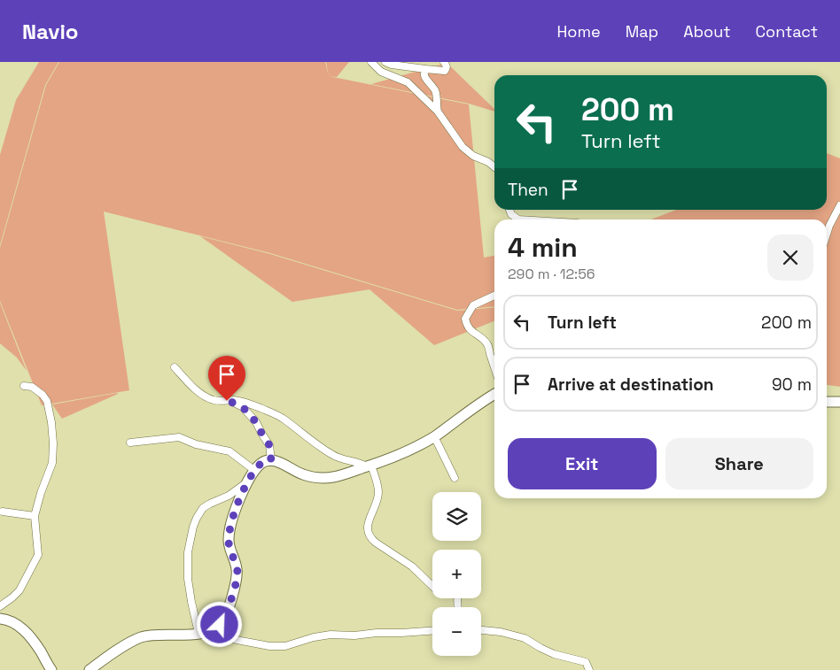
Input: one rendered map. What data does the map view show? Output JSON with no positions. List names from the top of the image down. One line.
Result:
{"page":{"header":"Navio","nav":["Home","Map","About","Contact"],"turn":["200 m","Turn left"],"then":"Then","heading":["4 min","290 m · 12:56"],"list":[{"name":"Turn left","value":"200 m"},{"name":"Arrive at destination","value":"90 m"}],"buttons":["Exit","Share"],"map_buttons":["+","−"]}}
